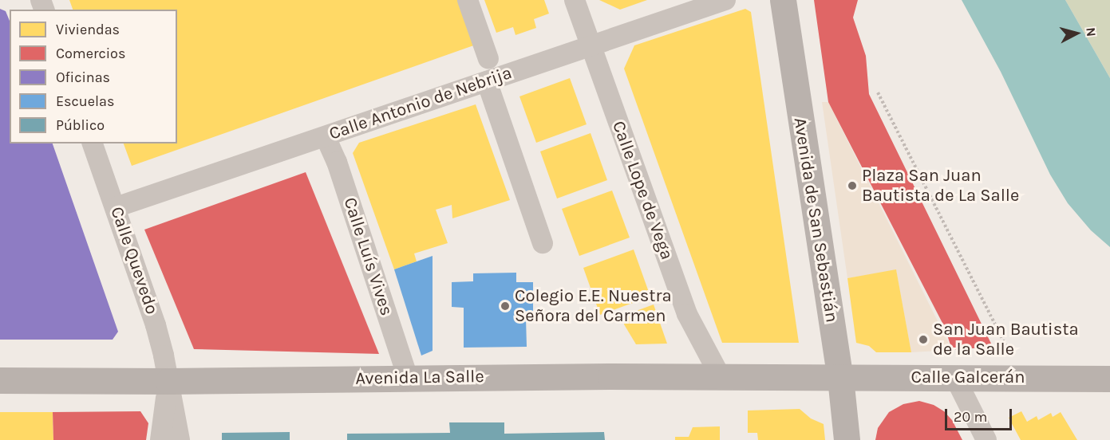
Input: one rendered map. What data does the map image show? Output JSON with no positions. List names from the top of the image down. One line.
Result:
{"streets":{"main road":["Avenida de San Sebastián","Avenida La Salle","Calle Galcerán"],"street":["Calle Antonio de Nebrija","Calle Lope de Vega","Calle Luís Vives","Calle Quevedo"]},"crossings":[["Calle Antonio de Nebrija","Calle Lope de Vega"],["Calle Antonio de Nebrija","Calle Luís Vives"],["Calle Antonio de Nebrija","Calle Quevedo"],["Calle Lope de Vega","Avenida La Salle"],["Avenida de San Sebastián","Avenida La Salle"],["Avenida de San Sebastián","Calle Galcerán"],["Calle Luís Vives","Avenida La Salle"],["Calle Quevedo","Avenida La Salle"],["Avenida La Salle","Calle Galcerán"]],"places":["Plaza San Juan Bautista de La Salle","Colegio E.E. Nuestra Señora del Carmen","San Juan Bautista de la Salle"],"legend":["Viviendas","Comercios","Oficinas","Escuelas","Público"],"scale_bar":"20 m","north":"right"}
